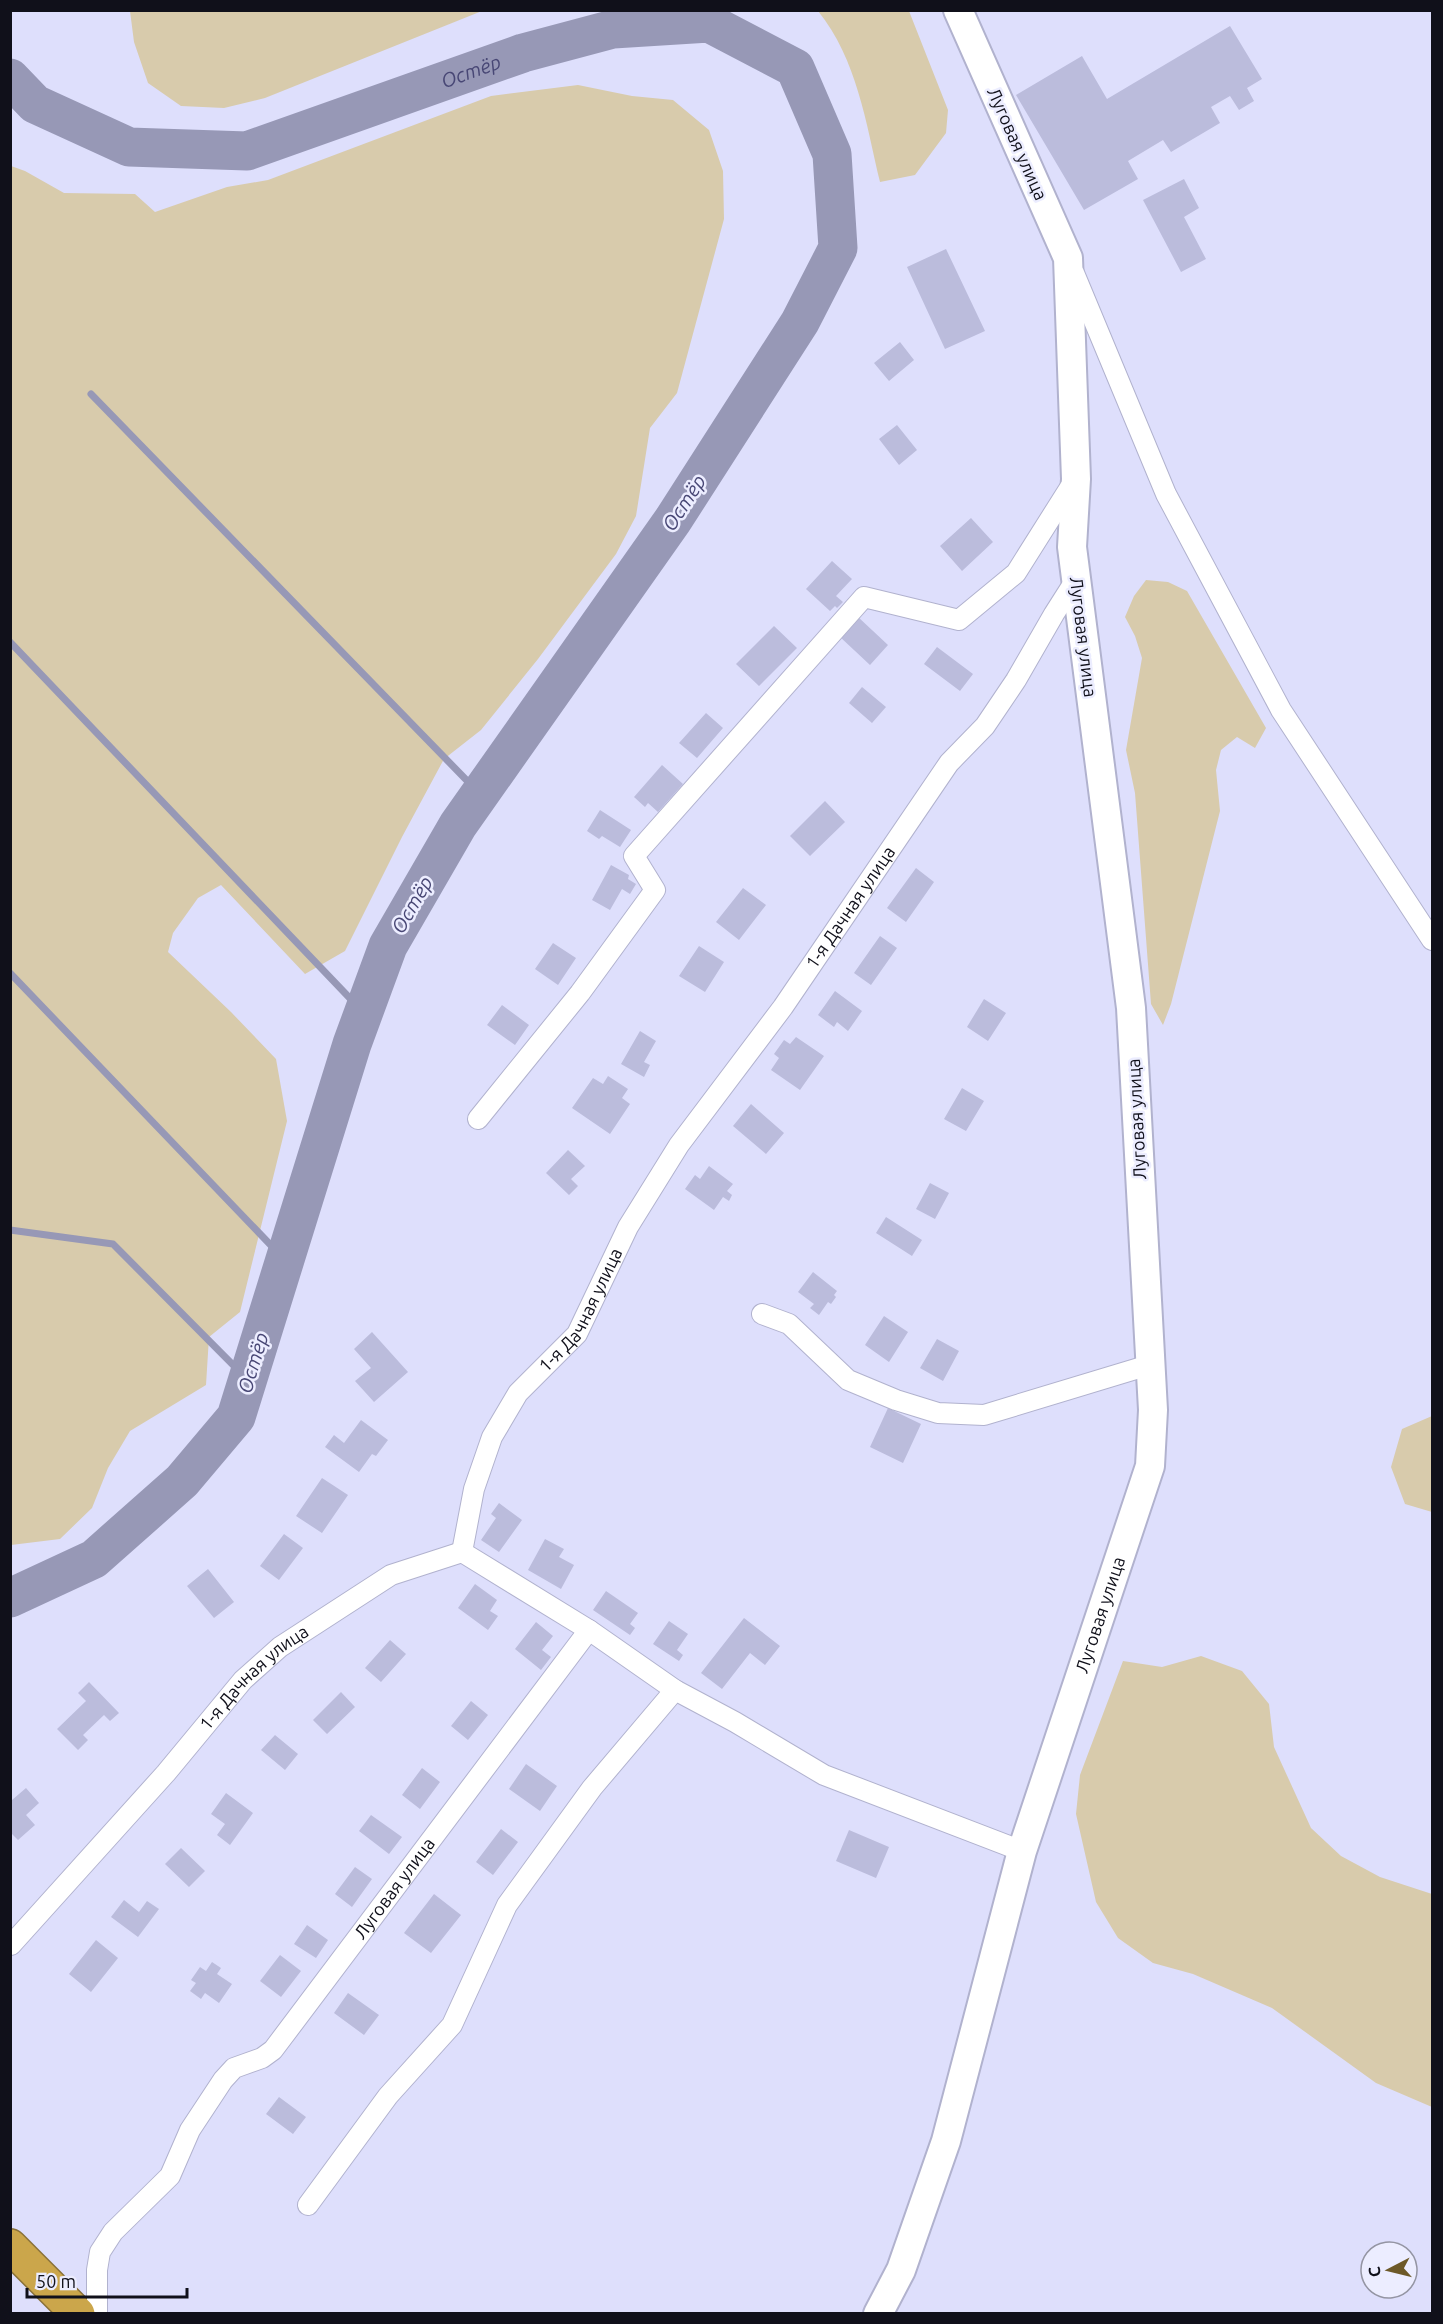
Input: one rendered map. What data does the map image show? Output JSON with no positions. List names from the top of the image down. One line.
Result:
{"streets":{"street":["Луговая улица","1-я Дачная улица"]},"crossings":[["Луговая улица","1-я Дачная улица"]],"water":["Остёр"],"scale_bar":"50 m","north":"left"}
